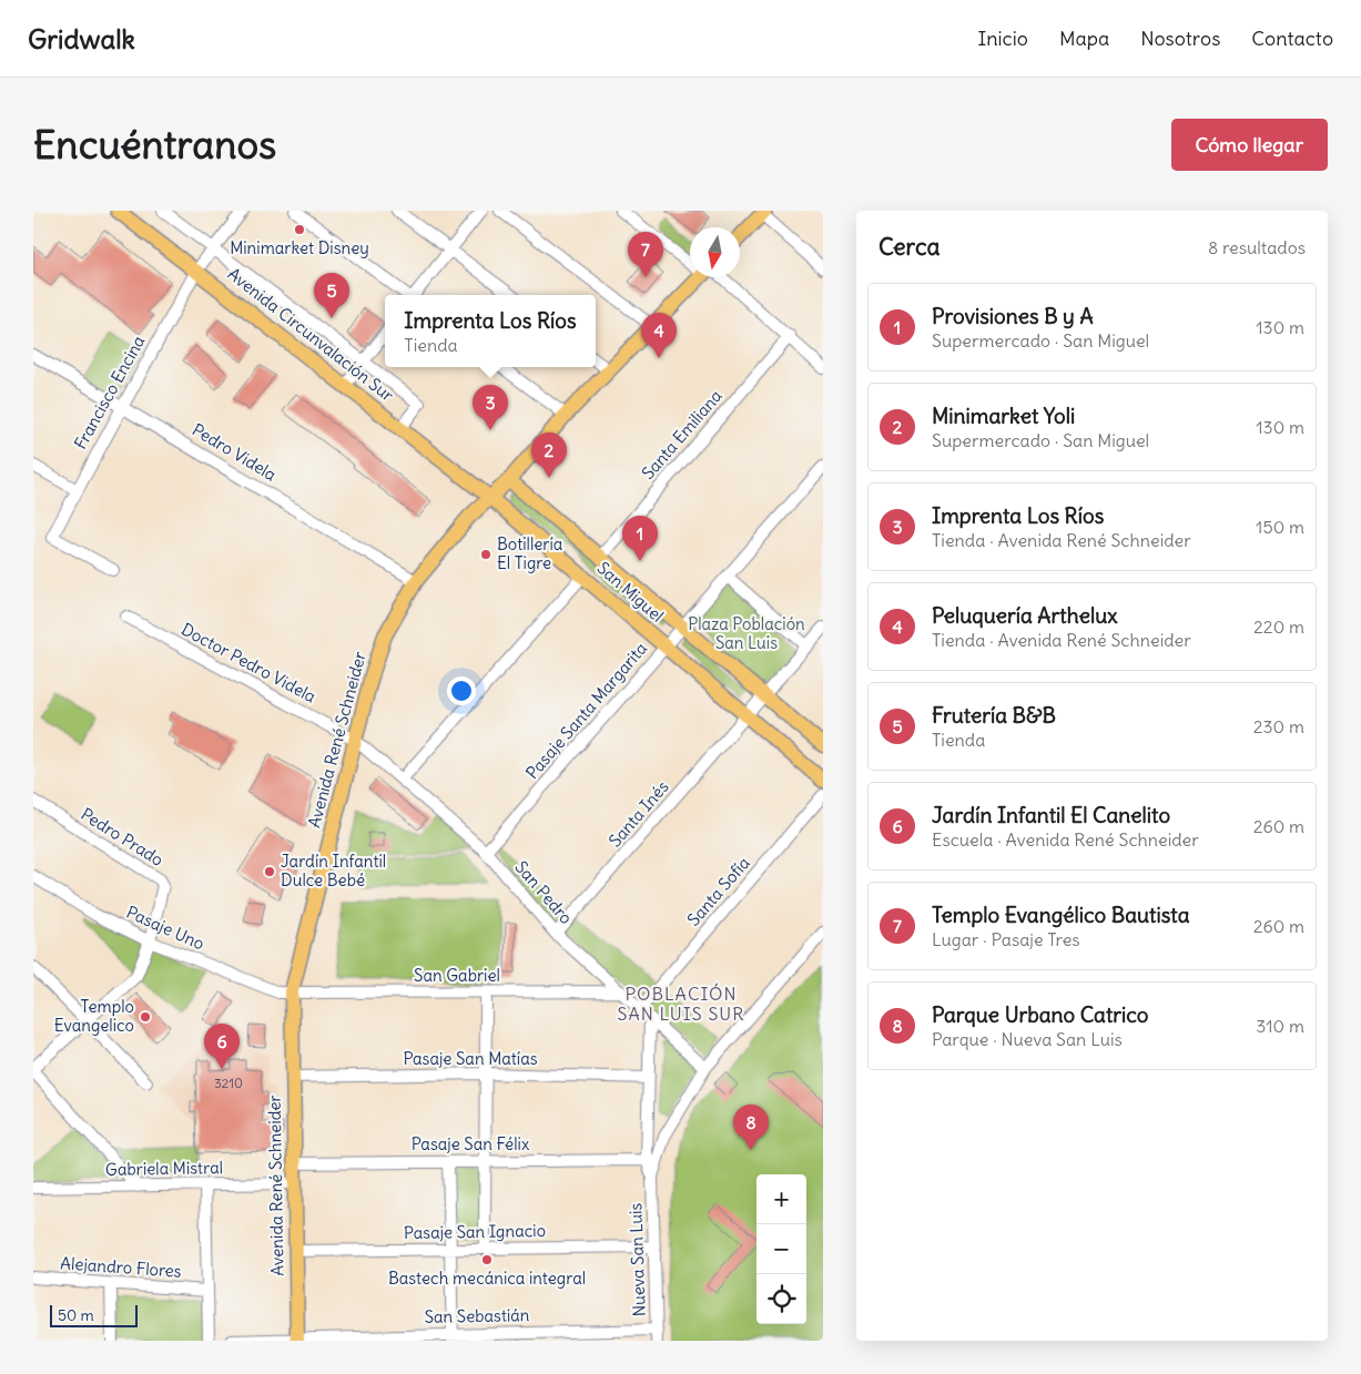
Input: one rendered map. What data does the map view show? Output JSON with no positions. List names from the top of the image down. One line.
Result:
{"streets":{"main road":["Avenida Circunvalación Sur","San Miguel","Avenida René Schneider"],"street":["Francisco Encina","Santa Emiliana","Pedro Videla","Doctor Pedro Videla","Pasaje Santa Margarita","Santa Inés","Pedro Prado","Santa Sofía","San Pedro","Pasaje Uno","San Gabriel","Pasaje San Matías","Pasaje San Félix","Gabriela Mistral","Pasaje San Ignacio","Nueva San Luis","Alejandro Flores","San Sebastián"]},"crossings":[["Avenida Circunvalación Sur","Francisco Encina"],["Avenida Circunvalación Sur","San Miguel"],["Avenida Circunvalación Sur","Avenida René Schneider"],["Francisco Encina","Pedro Videla"],["Santa Emiliana","San Miguel"],["Pedro Videla","Avenida René Schneider"],["San Miguel","Pasaje Santa Margarita"],["San Miguel","Avenida René Schneider"],["San Miguel","Santa Inés"],["Doctor Pedro Videla","Avenida René Schneider"],["Doctor Pedro Videla","San Pedro"],["Pasaje Santa Margarita","San Pedro"],["Avenida René Schneider","San Pedro"],["Avenida René Schneider","Pasaje Uno"],["Avenida René Schneider","San Gabriel"],["Avenida René Schneider","Pasaje San Matías"],["Avenida René Schneider","Pasaje San Félix"],["Avenida René Schneider","Gabriela Mistral"],["Avenida René Schneider","Pasaje San Ignacio"],["Avenida René Schneider","San Sebastián"],["Santa Inés","San Pedro"],["Pedro Prado","Pasaje Uno"],["Santa Sofía","San Pedro"],["San Pedro","San Gabriel"],["San Pedro","Nueva San Luis"],["Pasaje Uno","San Gabriel"],["Pasaje San Matías","Nueva San Luis"],["Pasaje San Félix","Nueva San Luis"],["Pasaje San Ignacio","Nueva San Luis"],["Nueva San Luis","San Sebastián"]],"districts":["POBLACIÓN SAN LUIS SUR"],"parks":["Plaza Población San Luis"],"places":["Minimarket Disney","Botillería El Tigre","Jardín Infantil Dulce Bebé","Templo Evangelico","Bastech mecánica integral"],"house_numbers":["3210"],"scale_bar":"50 m","north":"bottom","page":{"header":"Gridwalk","nav":["Inicio","Mapa","Nosotros","Contacto"],"buttons":"Cómo llegar","title":"Encuéntranos","heading":["Cerca","8 resultados"],"pins":["7","5","4","3","2","1","6","8"],"list":[{"mark":"1","name":"Provisiones B y A","note":"Supermercado · San Miguel","value":"130 m"},{"mark":"2","name":"Minimarket Yoli","note":"Supermercado · San Miguel","value":"130 m"},{"mark":"3","name":"Imprenta Los Ríos","note":"Tienda · Avenida René Schneider","value":"150 m"},{"mark":"4","name":"Peluquería Arthelux","note":"Tienda · Avenida René Schneider","value":"220 m"},{"mark":"5","name":"Frutería B&B","note":"Tienda","value":"230 m"},{"mark":"6","name":"Jardín Infantil El Canelito","note":"Escuela · Avenida René Schneider","value":"260 m"},{"mark":"7","name":"Templo Evangélico Bautista","note":"Lugar · Pasaje Tres","value":"260 m"},{"mark":"8","name":"Parque Urbano Catrico","note":"Parque · Nueva San Luis","value":"310 m"}],"popup":["Imprenta Los Ríos","Tienda"],"map_buttons":["+","−"],"scale":"50 m"}}
